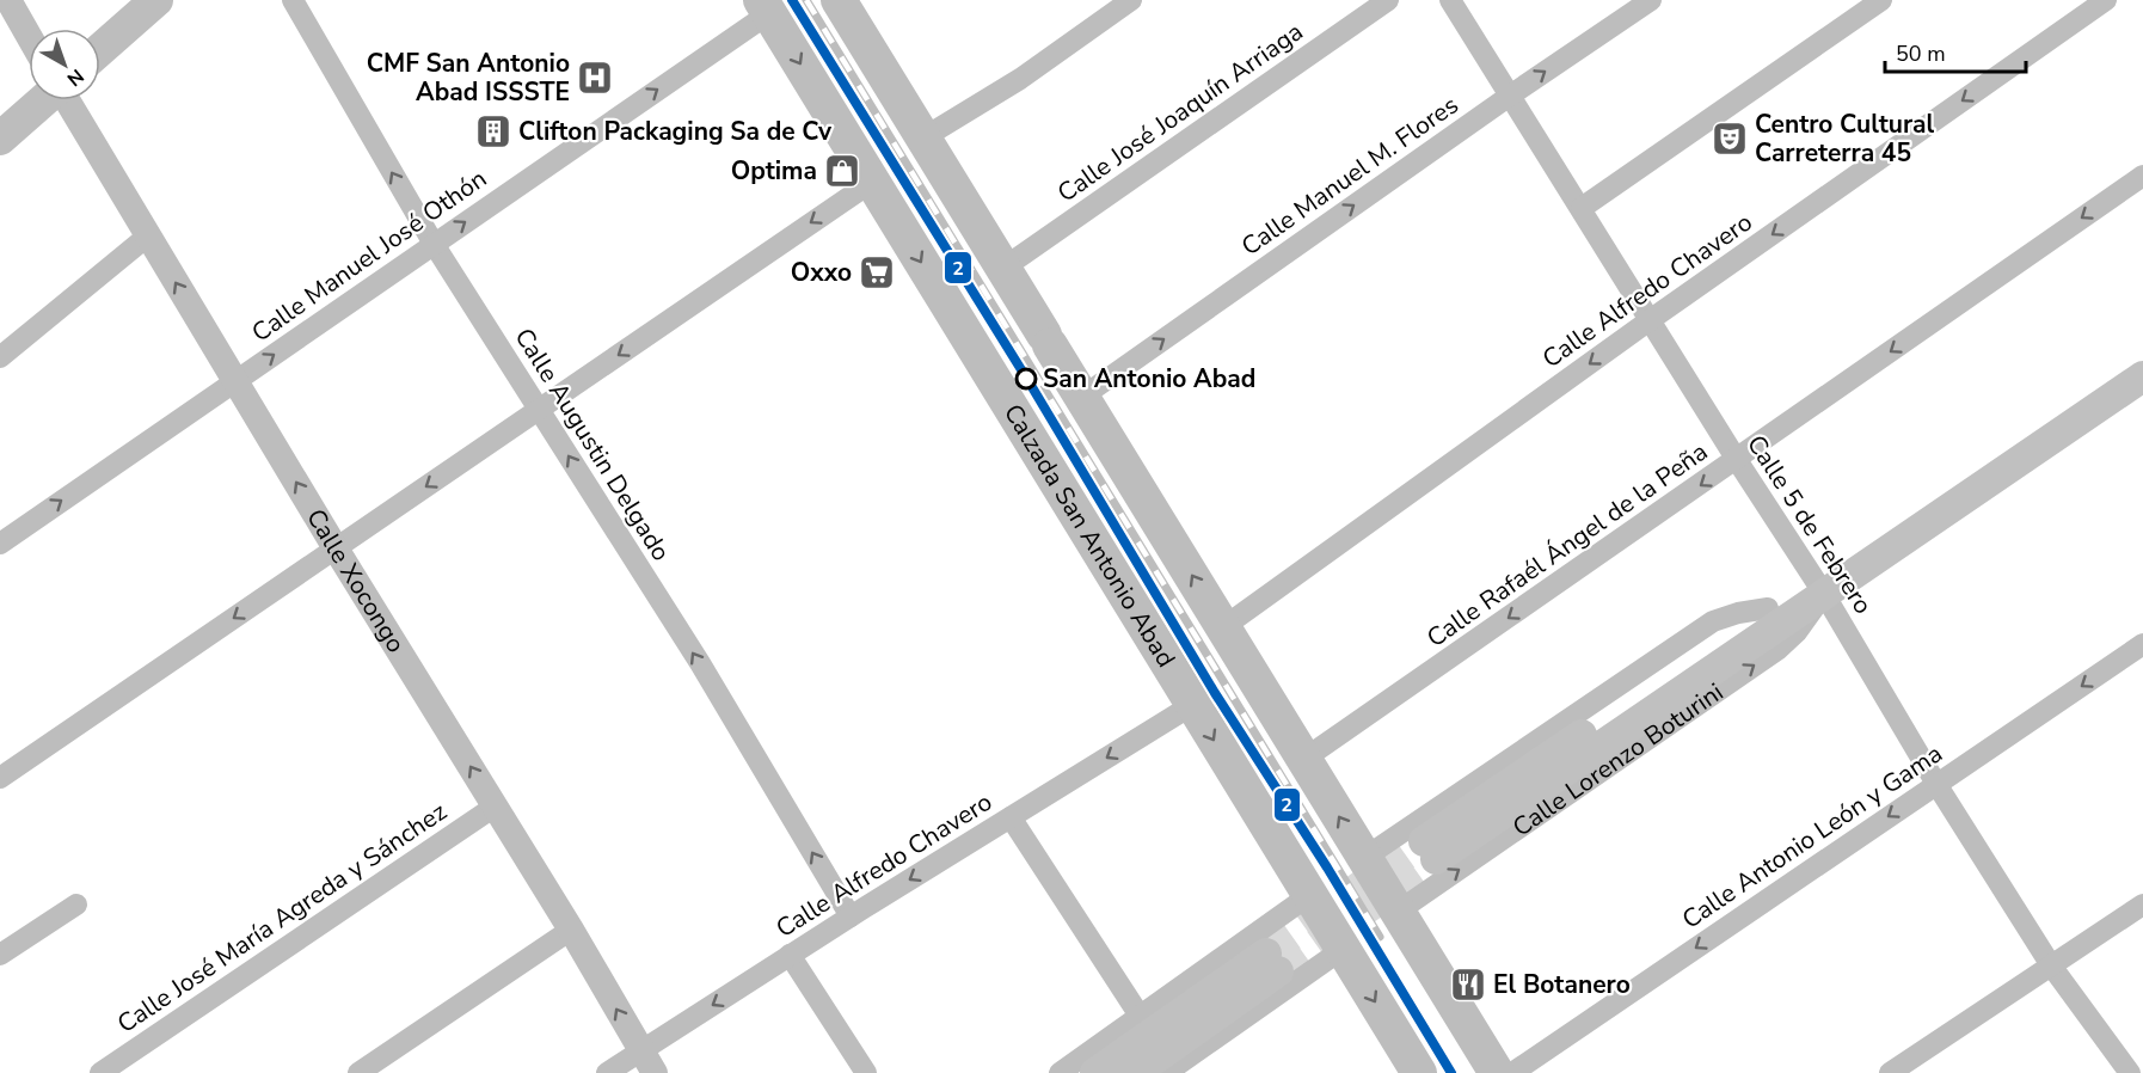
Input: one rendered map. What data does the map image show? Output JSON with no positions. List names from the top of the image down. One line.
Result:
{"streets":{"highway":["Calzada San Antonio Abad"],"main road":["Calle Lorenzo Boturini"],"street":["Calle José Joaquín Arriaga","Calle Manuel M. Flores","Calle Manuel José Othón","Calle Alfredo Chavero","Calle Augustin Delgado","Calle 5 de Febrero","Calle Rafaél Ángel de la Peña","Calle Xocongo","Calle Antonio León y Gama","Calle José María Agreda y Sánchez"]},"crossings":[["Calle Manuel M. Flores","Calle 5 de Febrero"],["Calle Manuel José Othón","Calle Augustin Delgado"],["Calle Manuel José Othón","Calzada San Antonio Abad"],["Calle Manuel José Othón","Calle Xocongo"],["Calle Alfredo Chavero","Calle Augustin Delgado"],["Calle Alfredo Chavero","Calle 5 de Febrero"],["Calle Alfredo Chavero","Calzada San Antonio Abad"],["Calle Alfredo Chavero","Calle Xocongo"],["Calle 5 de Febrero","Calle Rafaél Ángel de la Peña"],["Calle 5 de Febrero","Calle Lorenzo Boturini"],["Calle 5 de Febrero","Calle Antonio León y Gama"],["Calle Xocongo","Calle José María Agreda y Sánchez"]],"one_way":["Calle Manuel M. Flores","Calle Manuel José Othón","Calle Alfredo Chavero","Calle Augustin Delgado","Calle Rafaél Ángel de la Peña","Calle Xocongo","Calle Antonio León y Gama"],"places":{"hospital":["CMF San Antonio Abad ISSSTE"],"building":["Clifton Packaging Sa de Cv"],"theatre":["Centro Cultural Carreterra 45"],"shop":["Optima"],"supermarket":["Oxxo"],"other":["San Antonio Abad"],"restaurant":["El Botanero"]},"lines":["transit line 2"],"scale_bar":"50 m","north":"bottom right"}
